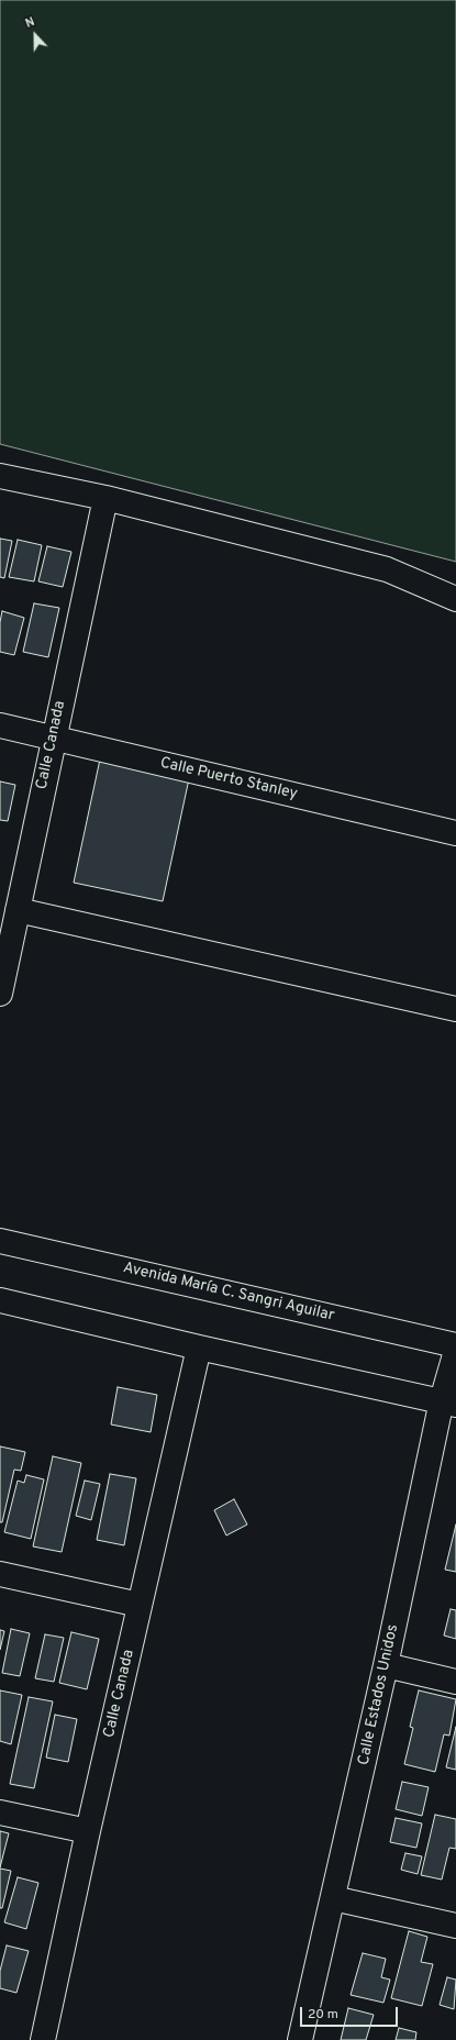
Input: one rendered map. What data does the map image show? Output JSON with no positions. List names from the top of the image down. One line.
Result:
{"streets":{"street":["Calle Canada","Calle Puerto Stanley","Avenida María C. Sangri Aguilar","Calle Estados Unidos"]},"crossings":[["Calle Canada","Calle Puerto Stanley"]],"scale_bar":"20 m","north":"top"}
